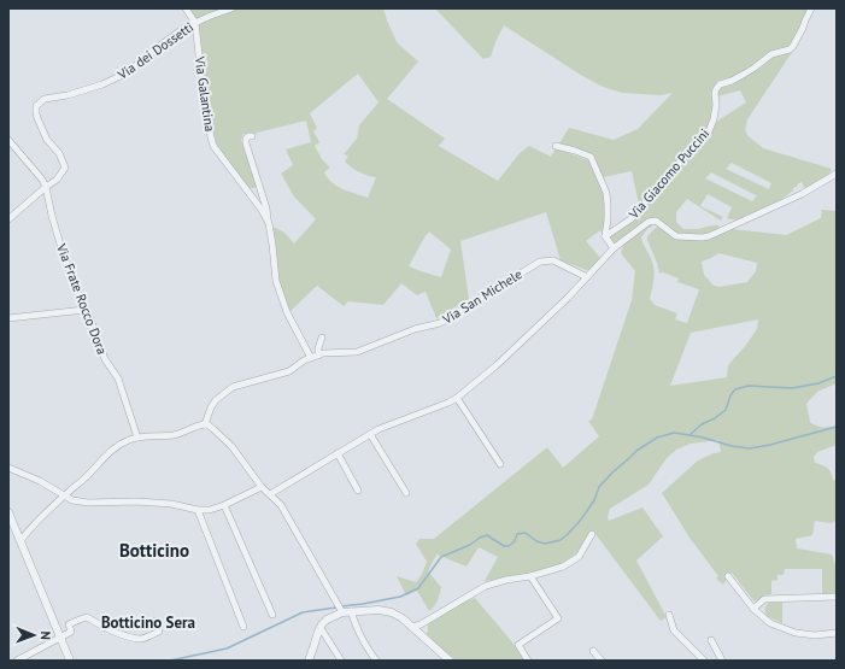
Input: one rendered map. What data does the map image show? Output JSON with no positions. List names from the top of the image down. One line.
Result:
{"streets":{"street":["Via dei Dossetti","Via Galantina","Via Giacomo Puccini","Via San Michele","Via Frate Rocco Dora"]},"crossings":[["Via dei Dossetti","Via Galantina"],["Via dei Dossetti","Via Frate Rocco Dora"],["Via Galantina","Via San Michele"],["Via Giacomo Puccini","Via San Michele"]],"districts":["Botticino","Botticino Sera"],"north":"right"}
